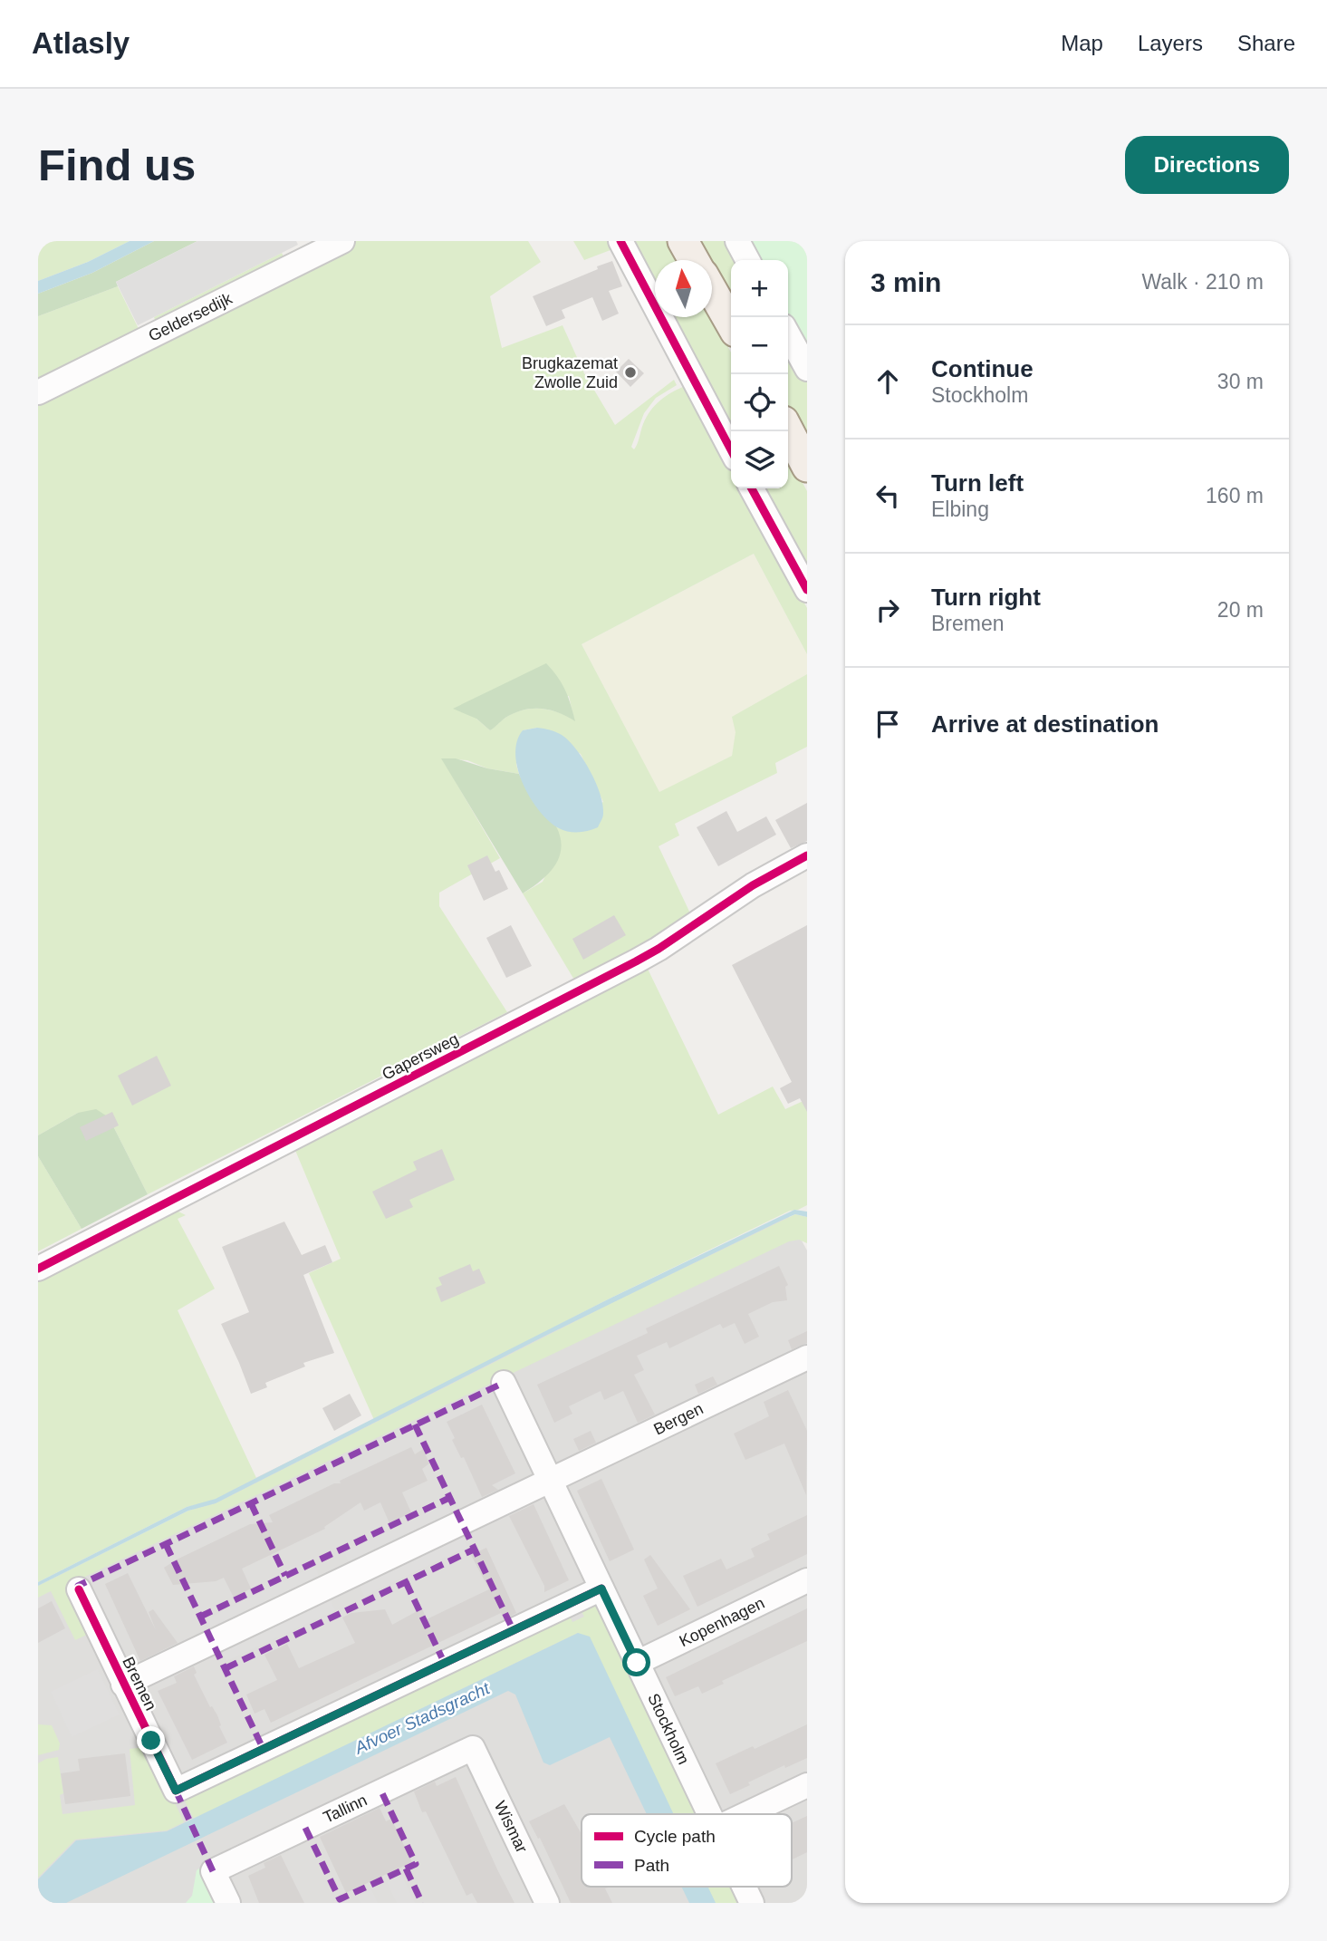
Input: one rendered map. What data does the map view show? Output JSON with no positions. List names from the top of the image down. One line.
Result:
{"streets":{"street":["Geldersedijk","Gapersweg","Bergen","Kopenhagen","Bremen","Stockholm","Tallinn","Wismar"]},"crossings":[["Bergen","Bremen"],["Bergen","Stockholm"],["Kopenhagen","Stockholm"],["Bremen","Stockholm"],["Tallinn","Wismar"]],"water":["Afvoer Stadsgracht"],"places":["Brugkazemat Zwolle Zuid"],"legend":["Cycle path","Path"],"north":"top","page":{"header":"Atlasly","nav":["Map","Layers","Share"],"buttons":"Directions","title":"Find us","heading":["3 min","Walk · 210 m"],"map_buttons":["+","−"],"list":[["Continue","Stockholm","30 m"],["Turn left","Elbing","160 m"],["Turn right","Bremen","20 m"],"Arrive at destination"]}}
